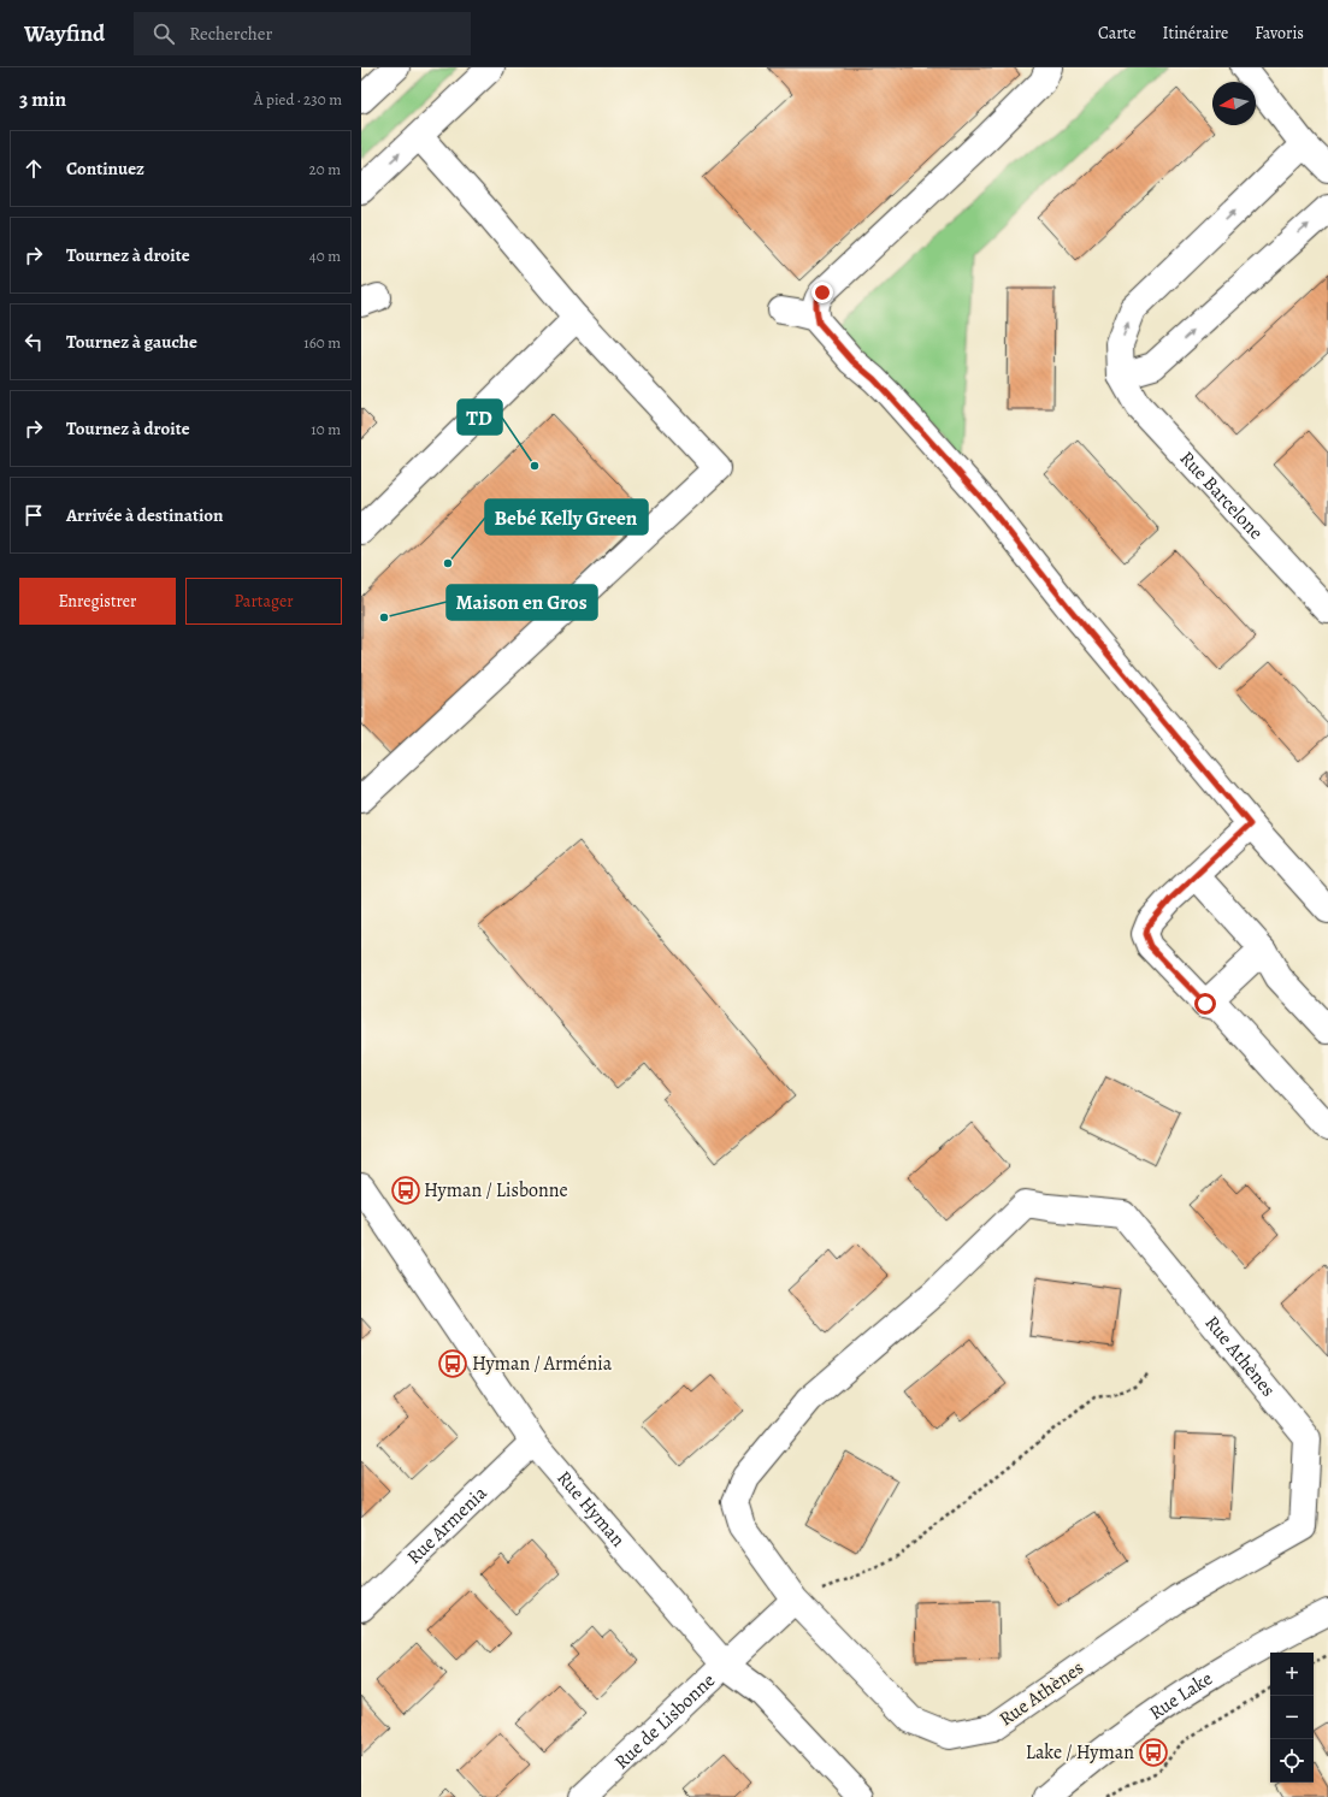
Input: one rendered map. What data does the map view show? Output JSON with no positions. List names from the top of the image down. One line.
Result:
{"streets":{"street":["Rue Barcelone","Rue Athènes","Rue Hyman","Rue Armenia","Rue Lake","Rue de Lisbonne"]},"crossings":[["Rue Hyman","Rue Armenia"],["Rue Hyman","Rue de Lisbonne"]],"places":{"other":["TD","Bebé Kelly Green","Maison en Gros"],"bus stop":["Hyman / Lisbonne","Hyman / Arménia","Lake / Hyman"]},"north":"left","page":{"header":"Wayfind","search":"Rechercher","nav":["Carte","Itinéraire","Favoris"],"heading":["3 min","À pied · 230 m"],"list":[["Continuez","20 m"],["Tournez à droite","40 m"],["Tournez à gauche","160 m"],["Tournez à droite","10 m"],"Arrivée à destination"],"buttons":["Enregistrer","Partager"],"map_buttons":["+","−"]}}
